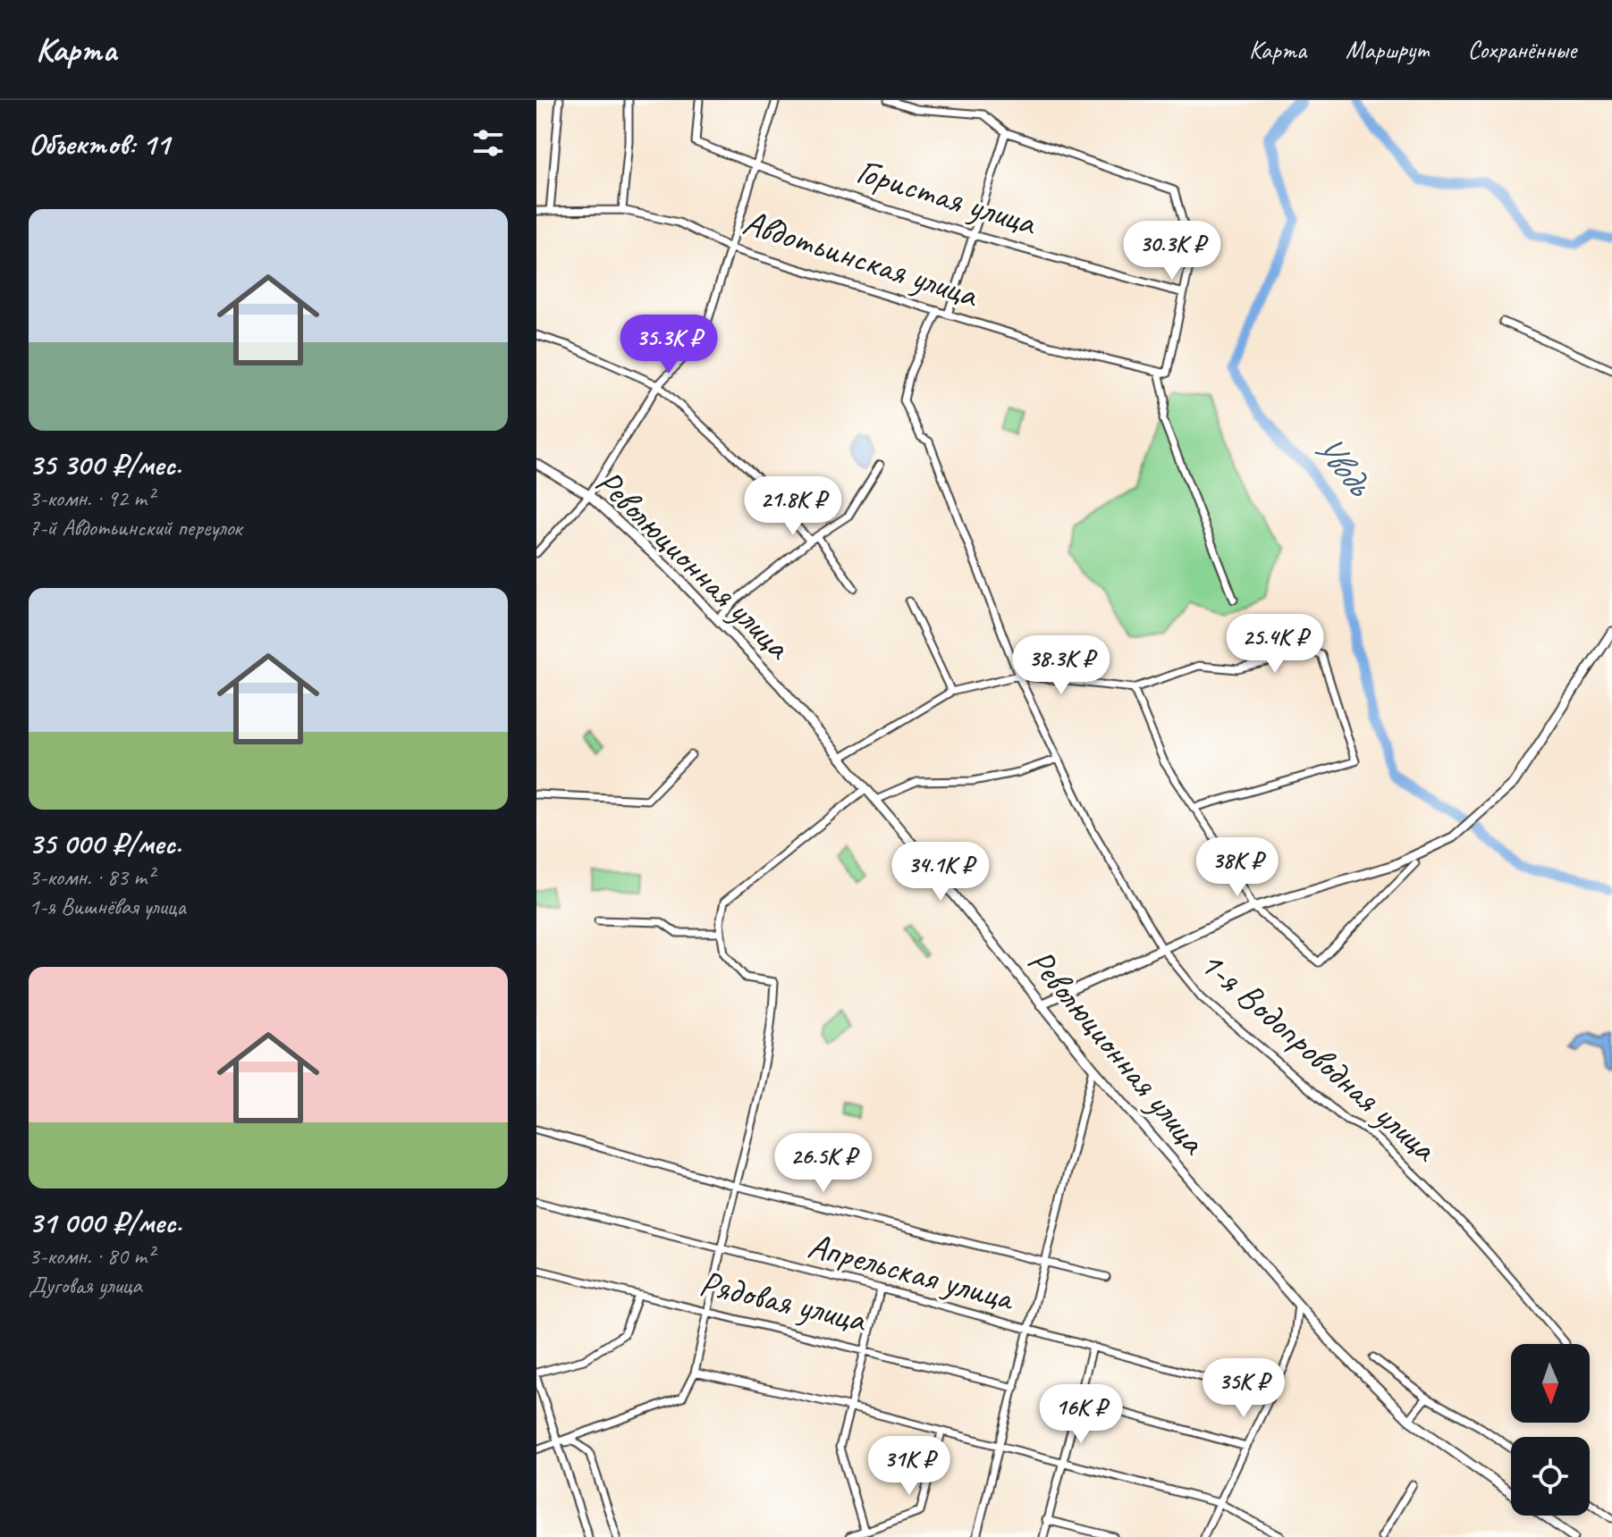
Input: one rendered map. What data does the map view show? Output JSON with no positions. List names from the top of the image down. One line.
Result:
{"streets":{"main road":["Революционная улица"],"street":["Гористая улица","Авдотьинская улица","1-я Водопроводная улица","Апрельская улица","Рядовая улица"]},"crossings":[["Авдотьинская улица","1-я Водопроводная улица"]],"water":["Уводь"],"north":"bottom","page":{"header":"Карта","nav":["Карта","Маршрут","Сохранённые"],"heading":"Объектов: 11","list":[{"name":"35 300 ₽/мес.","note":"3-комн. · 92 m² · 7-й Авдотьинский переулок"},{"name":"35 000 ₽/мес.","note":"3-комн. · 83 m² · 1-я Вишнёвая улица"},{"name":"31 000 ₽/мес.","note":"3-комн. · 80 m² · Дуговая улица"}],"price":["30.3K ₽","35.3K ₽","21.8K ₽","25.4K ₽","38.3K ₽","38K ₽","34.1K ₽","26.5K ₽","35K ₽","16K ₽","31K ₽"]}}
